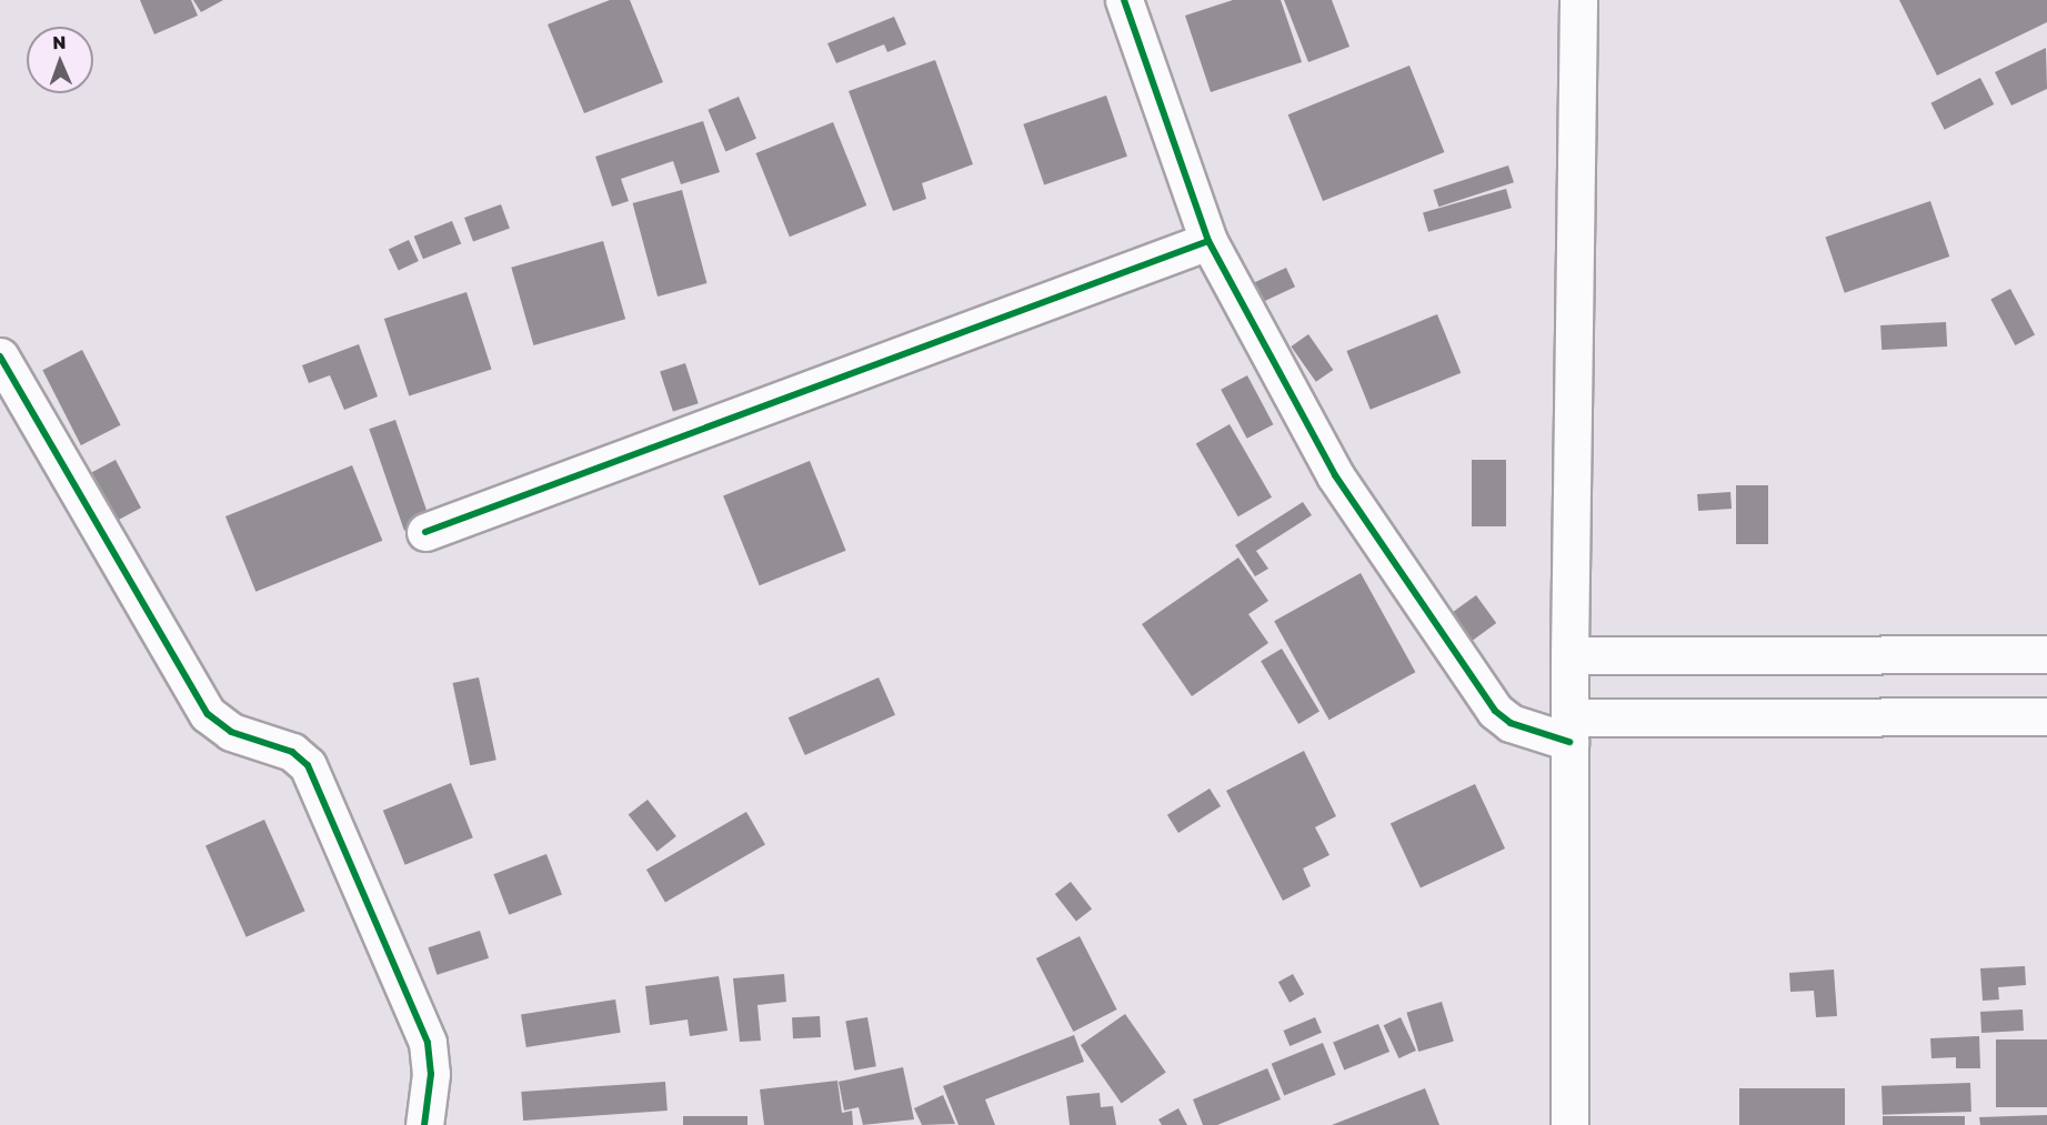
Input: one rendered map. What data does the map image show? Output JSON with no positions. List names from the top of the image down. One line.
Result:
{"north":"top"}
